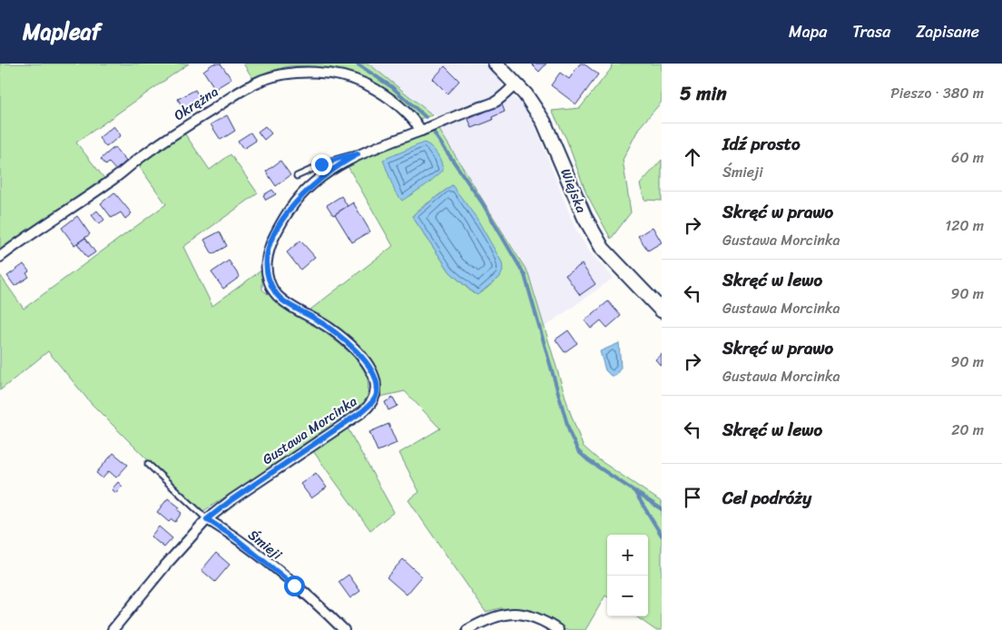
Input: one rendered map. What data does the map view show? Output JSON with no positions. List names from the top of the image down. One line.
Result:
{"streets":{"street":["Okrężna","Wiejska","Gustawa Morcinka","Śmieji"]},"crossings":[["Okrężna","Gustawa Morcinka"],["Wiejska","Gustawa Morcinka"],["Gustawa Morcinka","Śmieji"]],"page":{"header":"Mapleaf","nav":["Mapa","Trasa","Zapisane"],"heading":["5 min","Pieszo · 380 m"],"list":[["Idź prosto","Śmieji","60 m"],["Skręć w prawo","Gustawa Morcinka","120 m"],["Skręć w lewo","Gustawa Morcinka","90 m"],["Skręć w prawo","Gustawa Morcinka","90 m"],["Skręć w lewo","20 m"],"Cel podróży"],"map_buttons":["+","−"]}}
